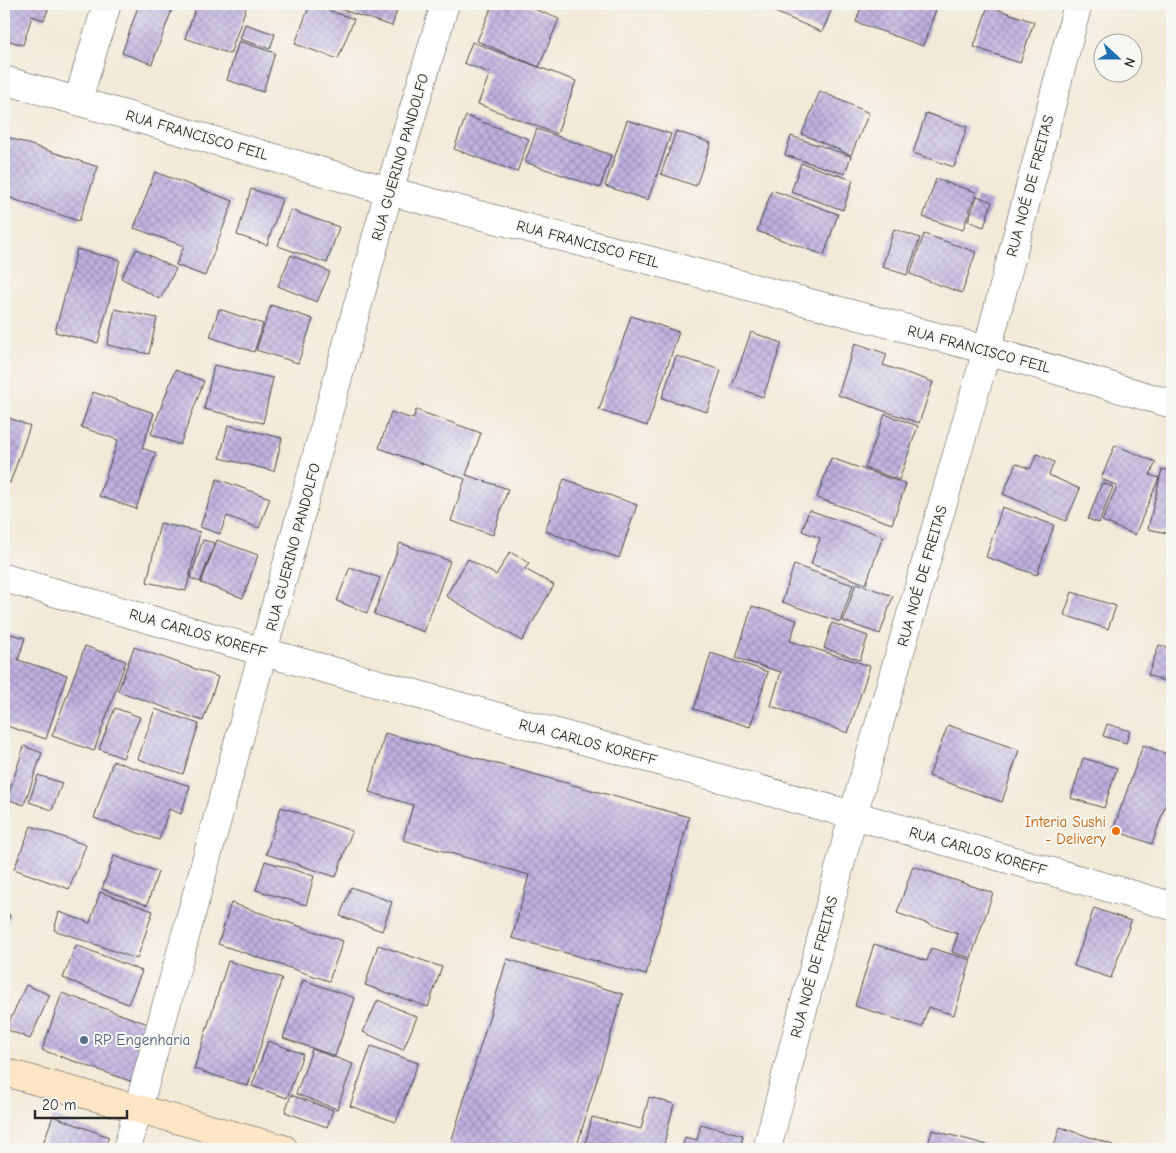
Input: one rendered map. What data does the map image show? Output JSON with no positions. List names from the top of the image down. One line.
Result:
{"streets":{"street":["RUA FRANCISCO FEIL","RUA GUERINO PANDOLFO","RUA NOÉ DE FREITAS","RUA CARLOS KOREFF"]},"crossings":[["RUA FRANCISCO FEIL","RUA GUERINO PANDOLFO"],["RUA FRANCISCO FEIL","RUA NOÉ DE FREITAS"],["RUA GUERINO PANDOLFO","RUA CARLOS KOREFF"],["RUA NOÉ DE FREITAS","RUA CARLOS KOREFF"]],"places":["Interia Sushi - Delivery","RP Engenharia"],"scale_bar":"20 m","north":"right"}
